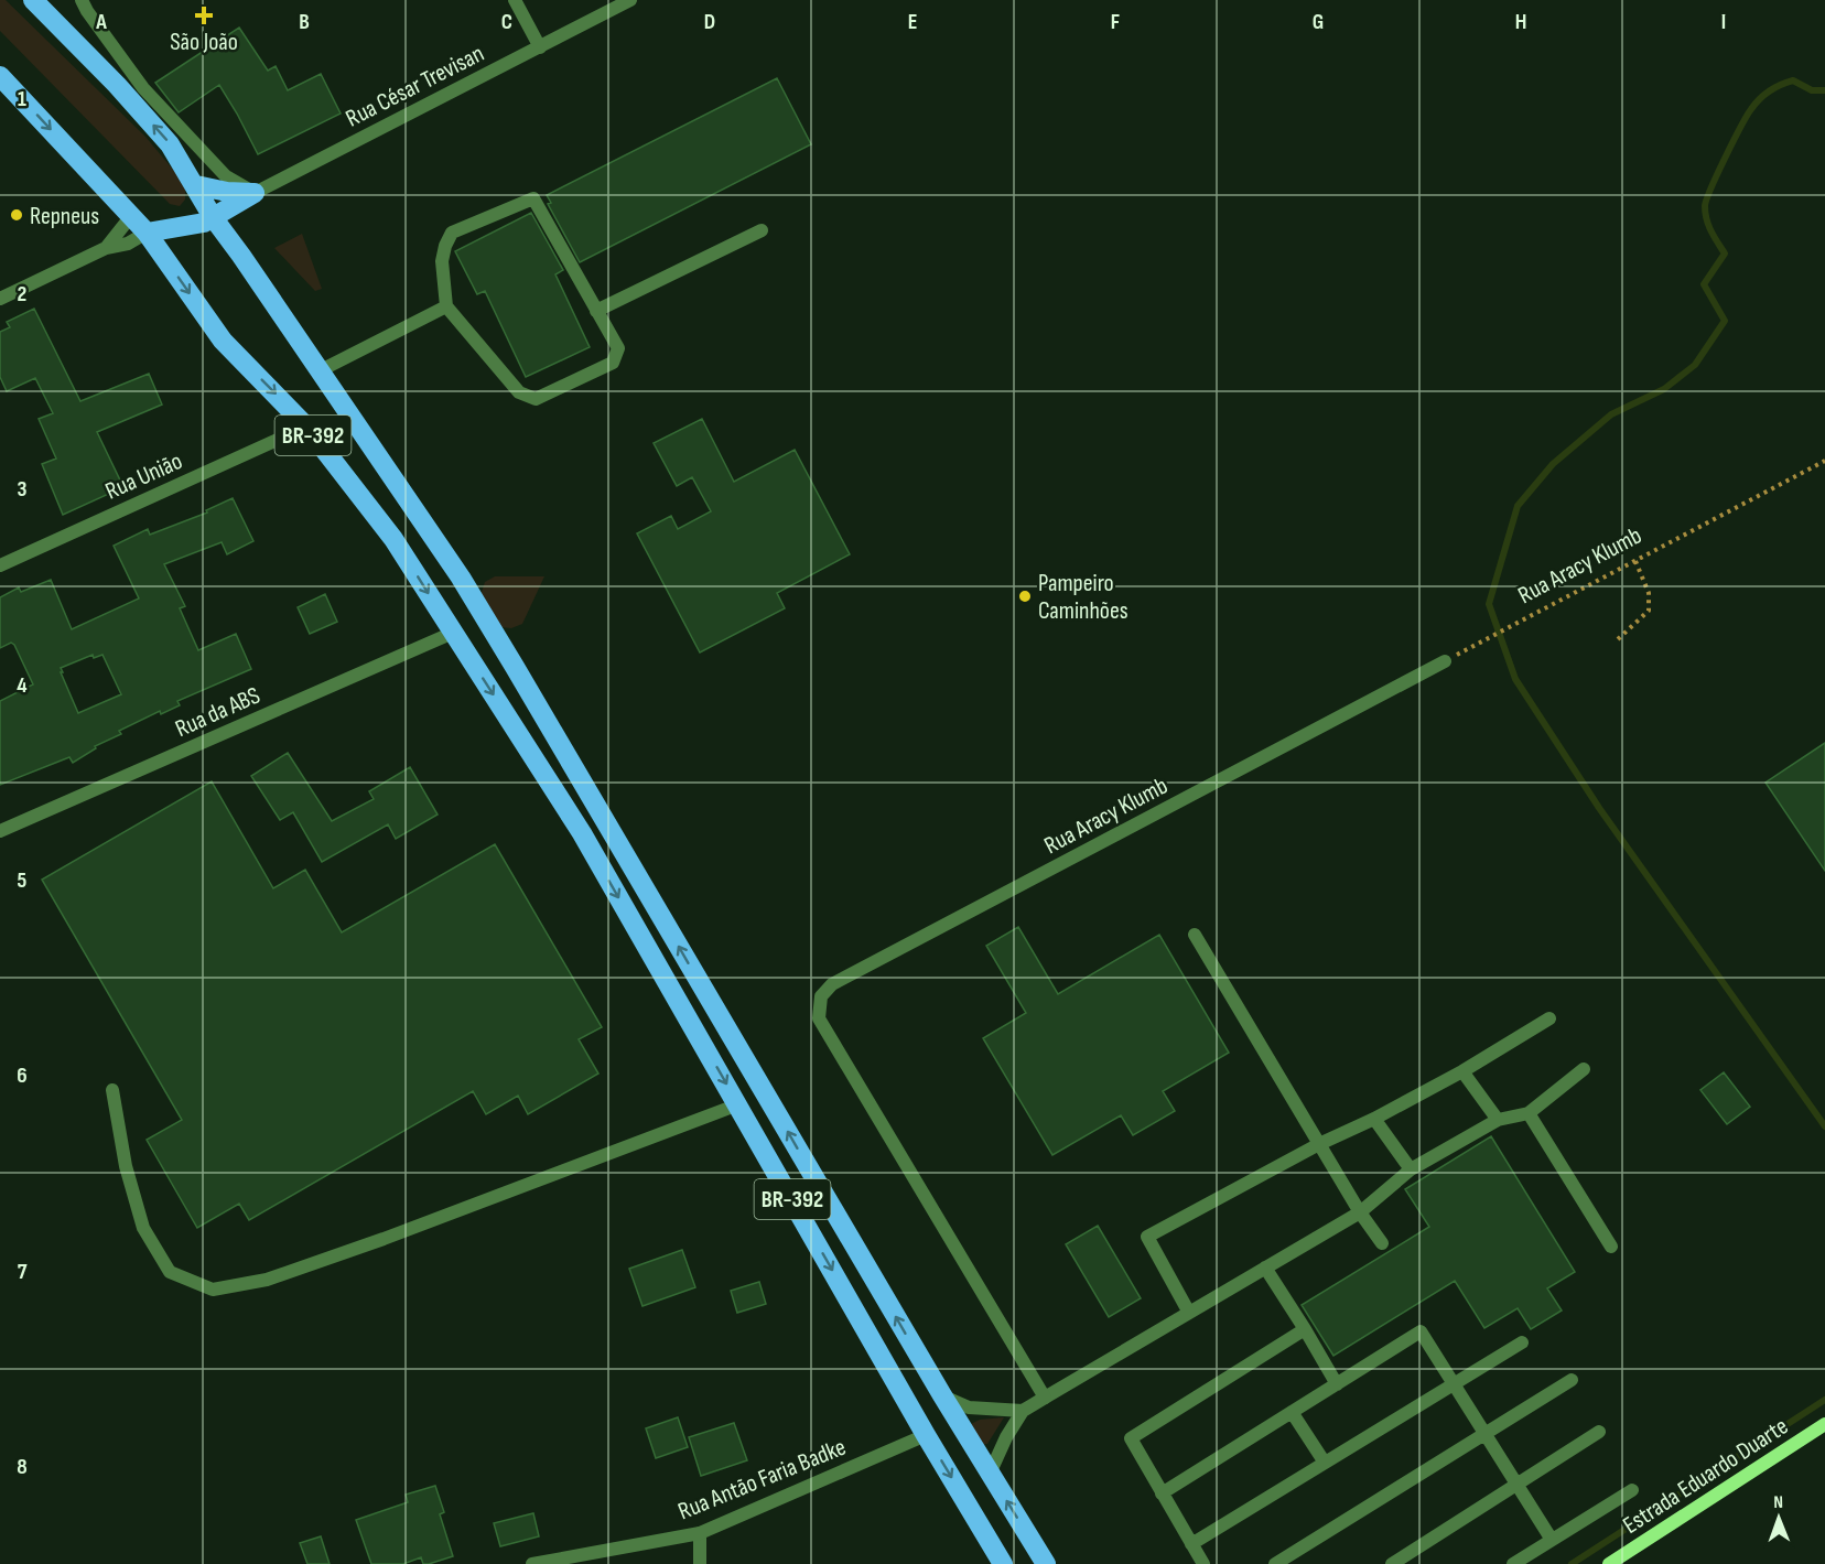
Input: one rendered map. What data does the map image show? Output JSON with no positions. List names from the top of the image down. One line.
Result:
{"streets":{"highway":["BR-392"],"street":["Rua César Trevisan","Rua União","Rua Aracy Klumb","Rua da ABS","Estrada Eduardo Duarte","Rua Antão Faria Badke"]},"crossings":[["BR-392","Rua União"],["BR-392","Rua da ABS"],["BR-392","Rua Antão Faria Badke"]],"places":{"health":["São João"],"other":["Repneus","Pampeiro Caminhões"]},"north":"top","grid":{"columns":["A","B","C","D","E","F","G","H","I"],"rows":["1","2","3","4","5","6","7","8"]}}
